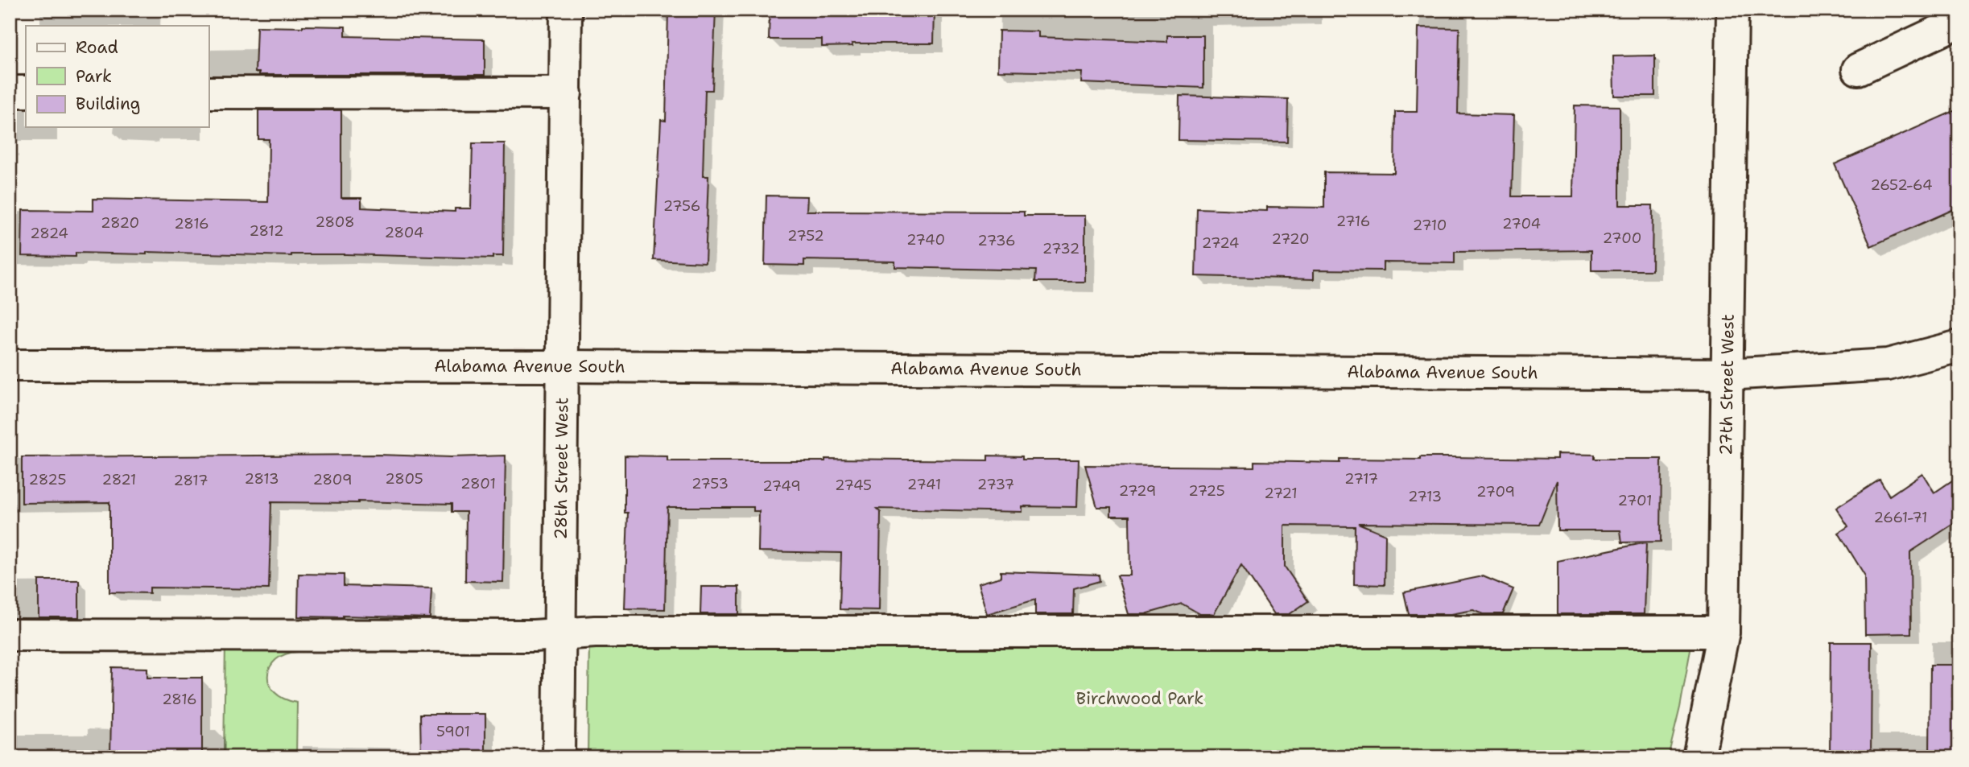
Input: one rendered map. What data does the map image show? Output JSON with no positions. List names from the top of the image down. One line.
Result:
{"streets":{"street":["Alabama Avenue South","27th Street West","28th Street West"]},"crossings":[["Alabama Avenue South","27th Street West"],["Alabama Avenue South","28th Street West"]],"parks":["Birchwood Park"],"house_numbers":["2652-64","2756","2716","2808","2820","2816","2704","2710","2812","2804","2824","2752","2700","2720","2740","2736","2724","2732","2813","2805","2717","2825","2821","2809","2817","2801","2753","2741","2737","2745","2749","2729","2725","2709","2721","2713","2701","2661-71","2816","5901"],"legend":["Road","Park","Building"]}
